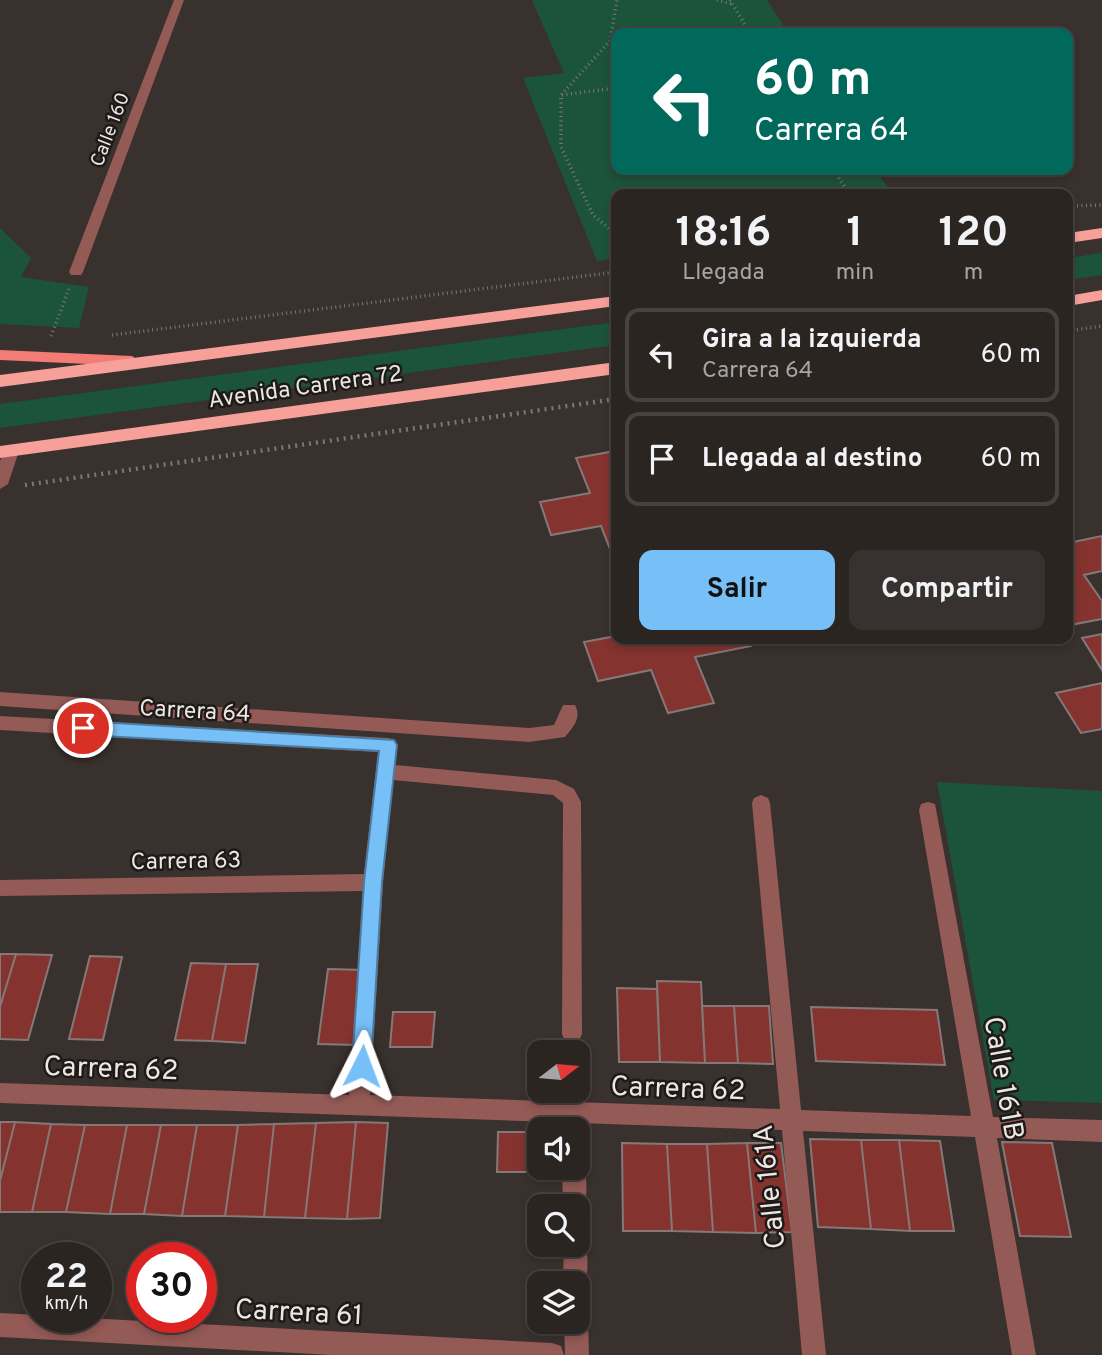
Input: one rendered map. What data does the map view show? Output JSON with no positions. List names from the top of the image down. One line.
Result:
{"streets":{"highway":["Avenida Carrera 72"],"street":["Calle 160","Carrera 64","Carrera 63","Carrera 62","Calle 161B","Calle 161A","Carrera 61"]},"crossings":[["Carrera 62","Calle 161B"],["Carrera 62","Calle 161A"]],"north":"right","page":{"turn":["60 m","Carrera 64"],"eta":["18:16","Llegada","1","min","120","m"],"list":[{"name":"Gira a la izquierda","note":"Carrera 64","value":"60 m"},{"name":"Llegada al destino","value":"60 m"}],"buttons":["Salir","Compartir"],"speed":"22 km/h","limit":"30"}}
